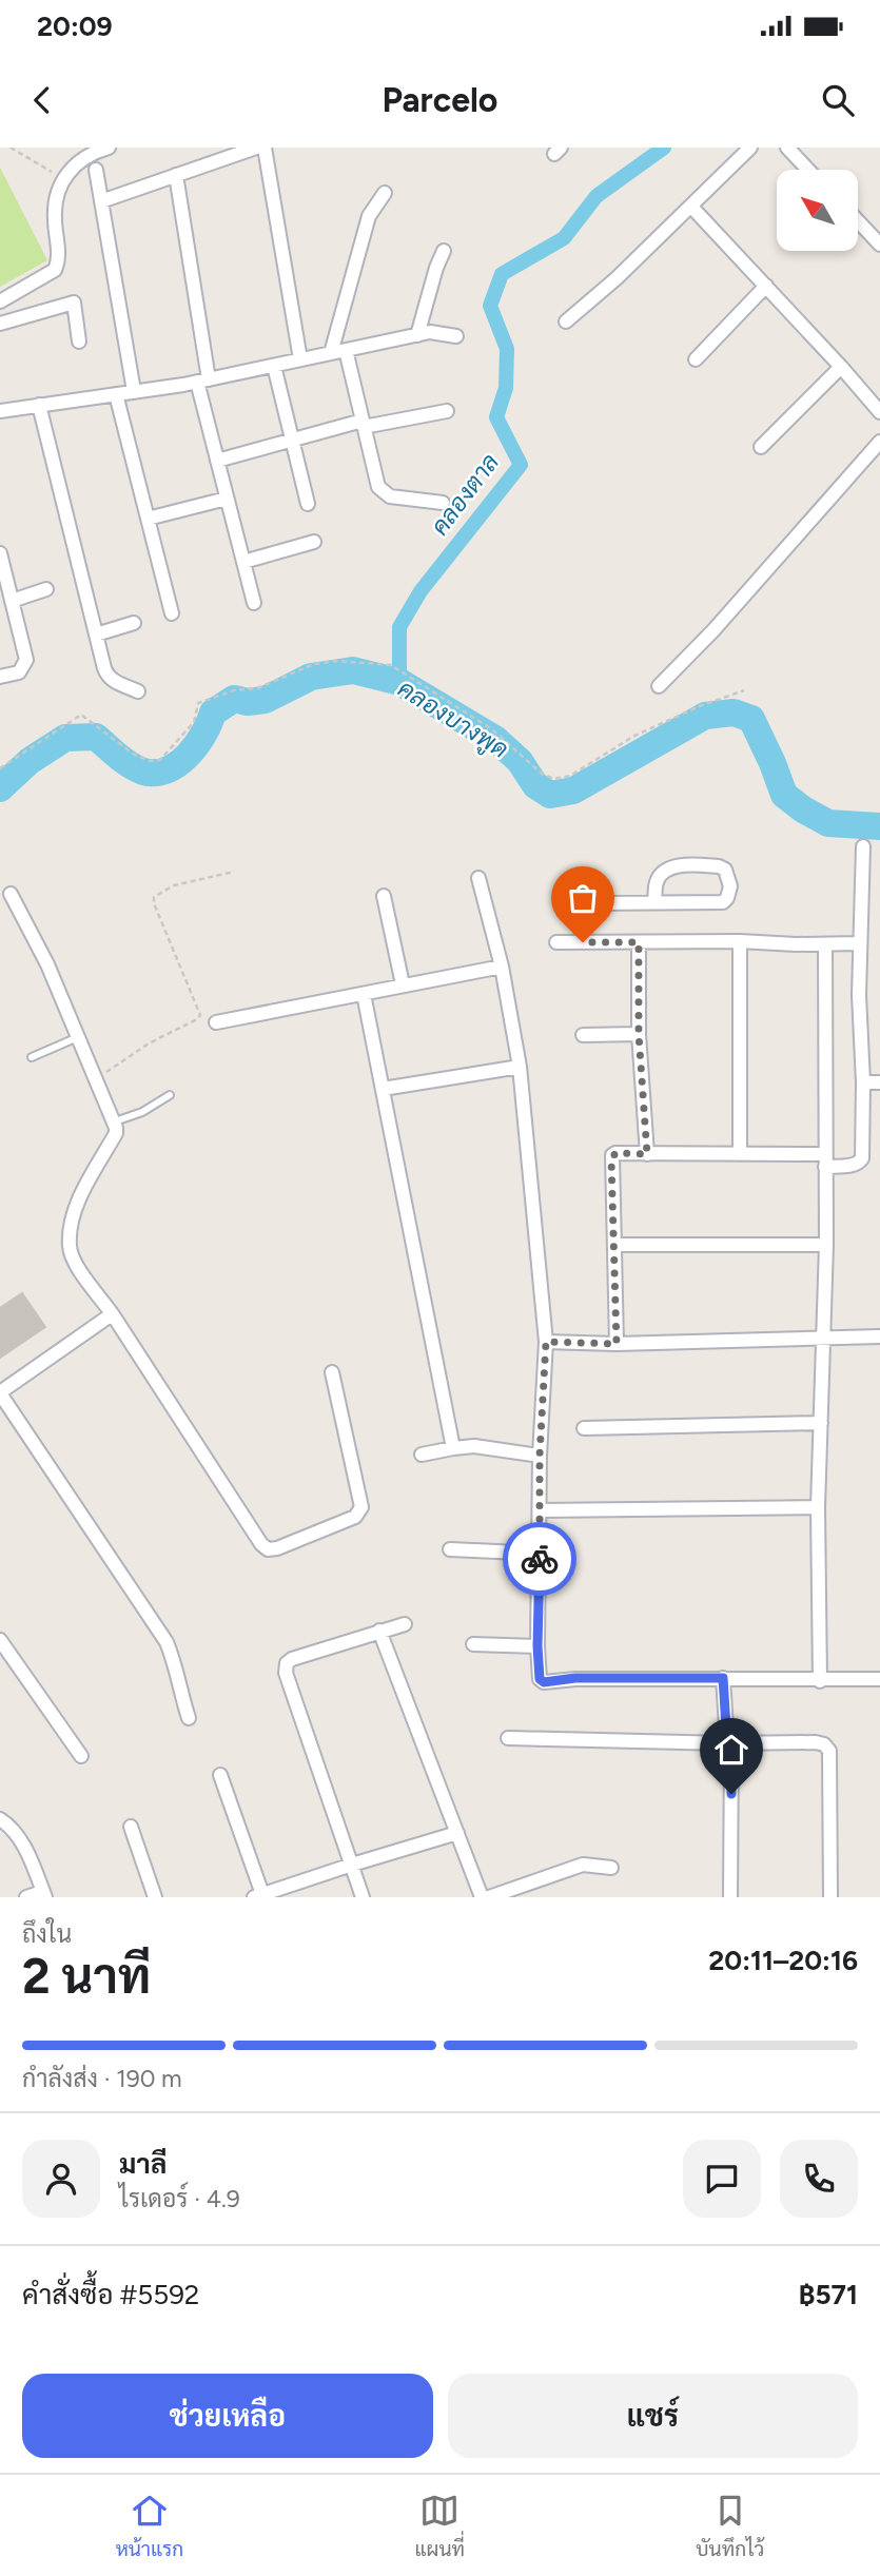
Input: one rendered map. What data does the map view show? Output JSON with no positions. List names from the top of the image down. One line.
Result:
{"water":["คลองตาล","คลองบางพูด"],"north":"top left","page":{"status":"20:09","header":"Parcelo","heading":["2 นาที","ถึงใน","20:11–20:16"],"panel":["มาลี","ไรเดอร์ · 4.9","คำสั่งซื้อ #5592","฿571"],"bar":"กำลังส่ง · 190 m","buttons":["ช่วยเหลือ","แชร์"],"tabs":["หน้าแรก","แผนที่","บันทึกไว้"]}}
